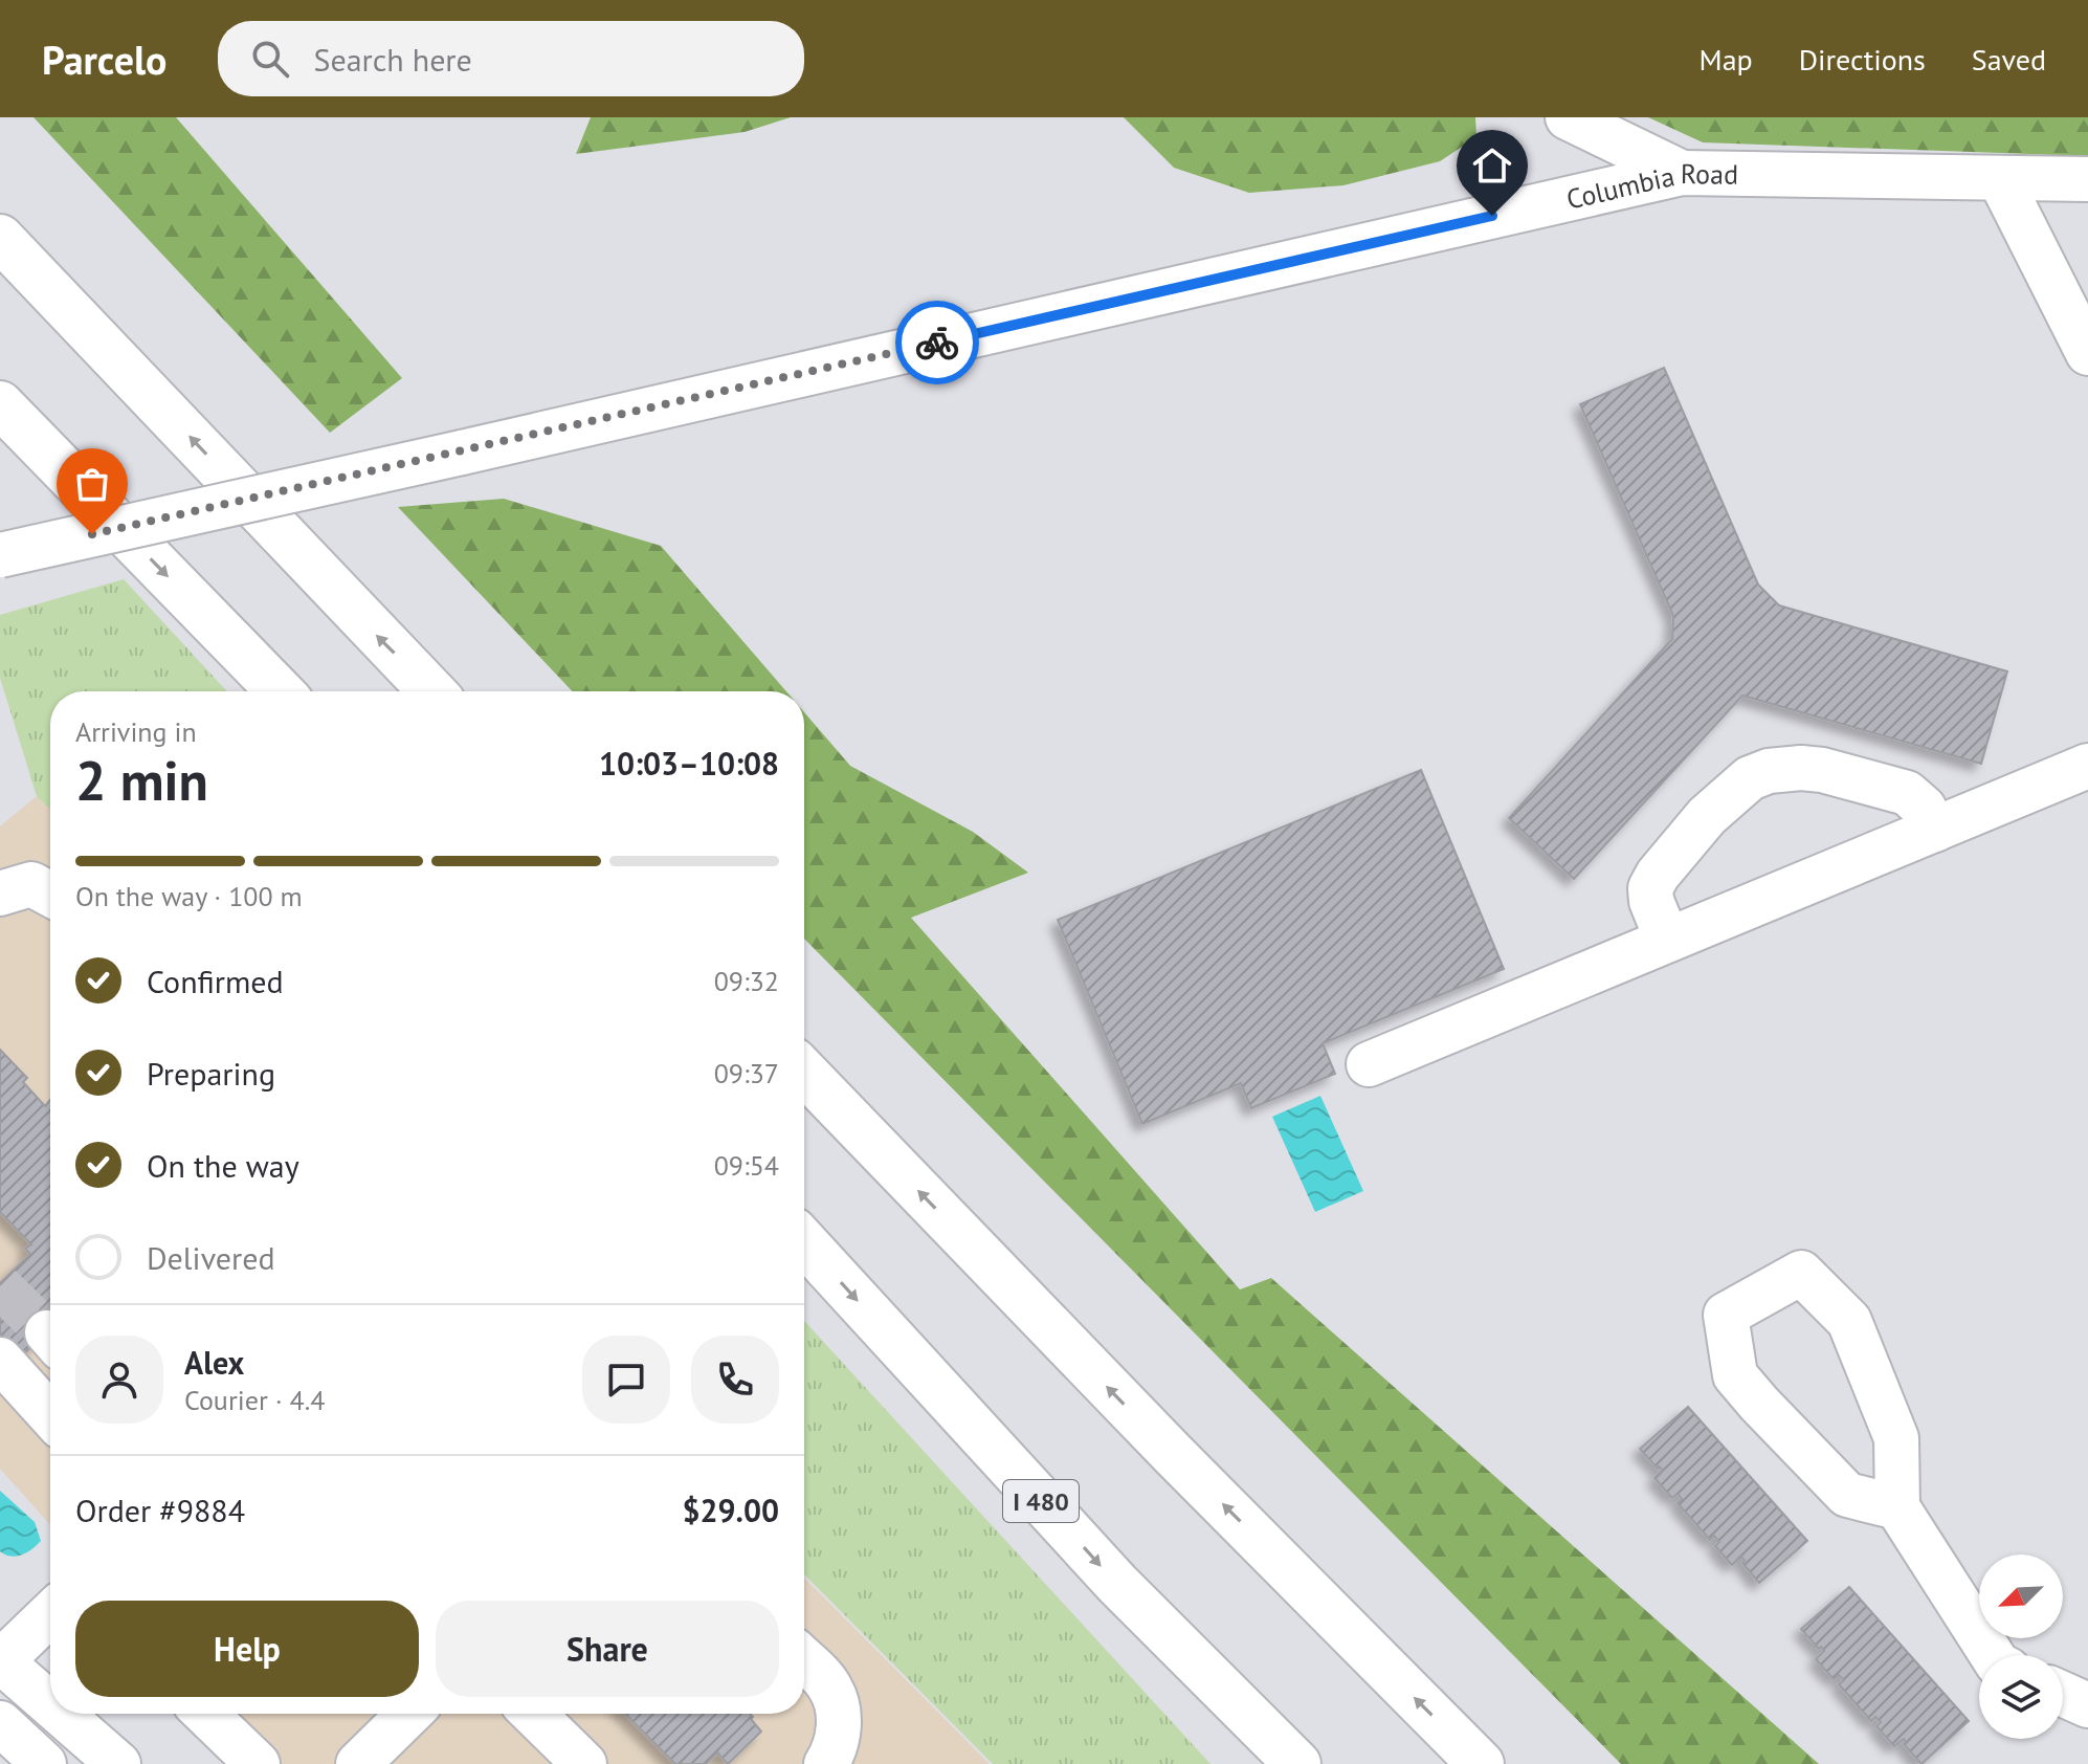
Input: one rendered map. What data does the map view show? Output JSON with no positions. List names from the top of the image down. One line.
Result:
{"streets":{"highway":["I 480"],"street":["Columbia Road"]},"north":"bottom left","page":{"header":"Parcelo","search":"Search here","nav":["Map","Directions","Saved"],"heading":["2 min","Arriving in","10:03–10:08"],"panel":["Alex","Courier · 4.4","Order #9884","$29.00"],"bar":"On the way · 100 m","list":[["Confirmed","09:32"],["Preparing","09:37"],["On the way","09:54"],"Delivered"],"buttons":["Help","Share"]}}
